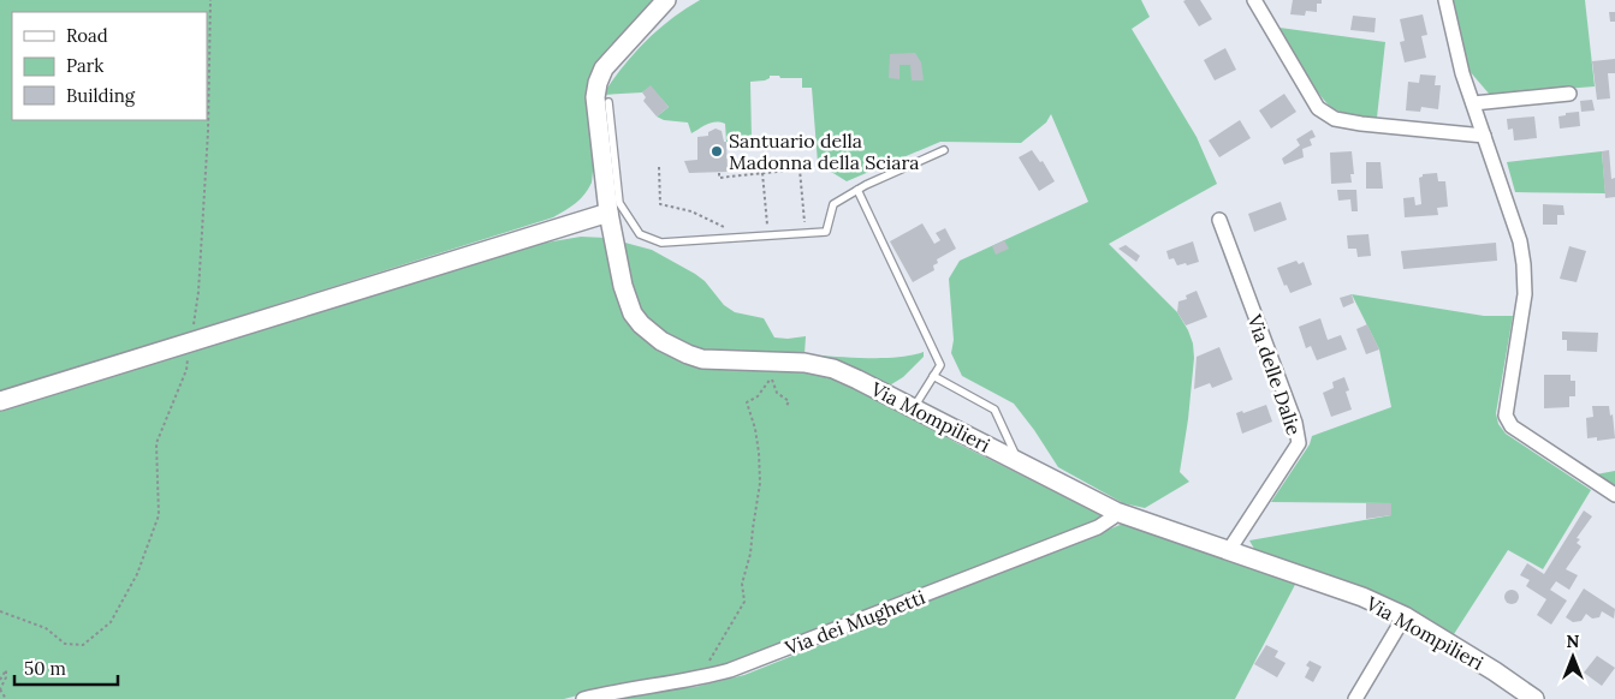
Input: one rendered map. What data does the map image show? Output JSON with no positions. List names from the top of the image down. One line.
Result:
{"streets":{"street":["Via delle Dalie","Via Mompilieri","Via dei Mughetti"]},"crossings":[["Via delle Dalie","Via Mompilieri"],["Via Mompilieri","Via dei Mughetti"]],"places":["Santuario della Madonna della Sciara"],"legend":["Road","Park","Building"],"scale_bar":"50 m","north":"top"}
